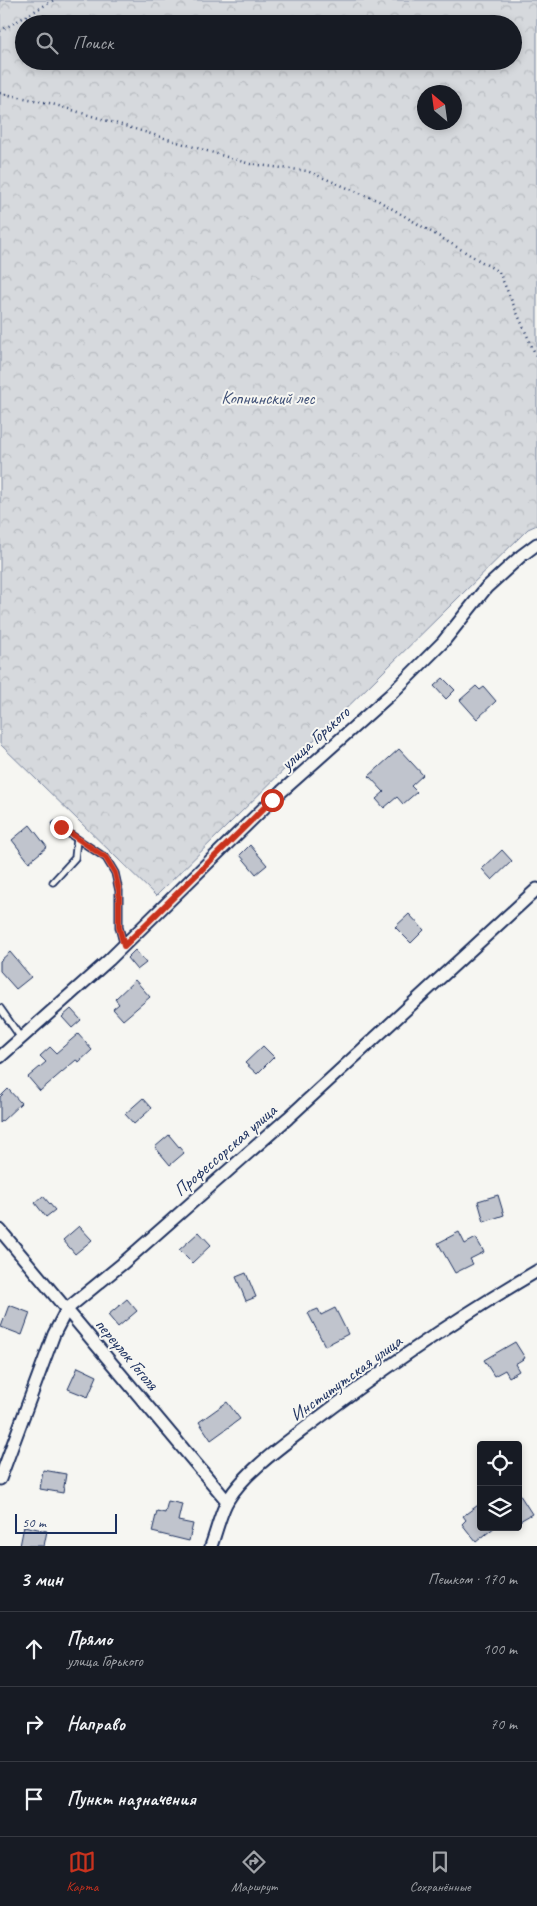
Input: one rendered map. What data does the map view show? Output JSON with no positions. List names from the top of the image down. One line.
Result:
{"streets":{"street":["улица Горького","Профессорская улица","переулок Гоголя","Институтская улица"]},"crossings":[["Профессорская улица","переулок Гоголя"],["переулок Гоголя","Институтская улица"]],"parks":["Копнинский лес"],"scale_bar":"50 m","north":"top left","page":{"search":"Поиск","scale":"50 m","heading":["3 мин","Пешком · 170 m"],"list":[["Прямо","улица Горького","100 m"],["Направо","70 m"],"Пункт назначения"],"nav":["Карта","Маршрут","Сохранённые"]}}
